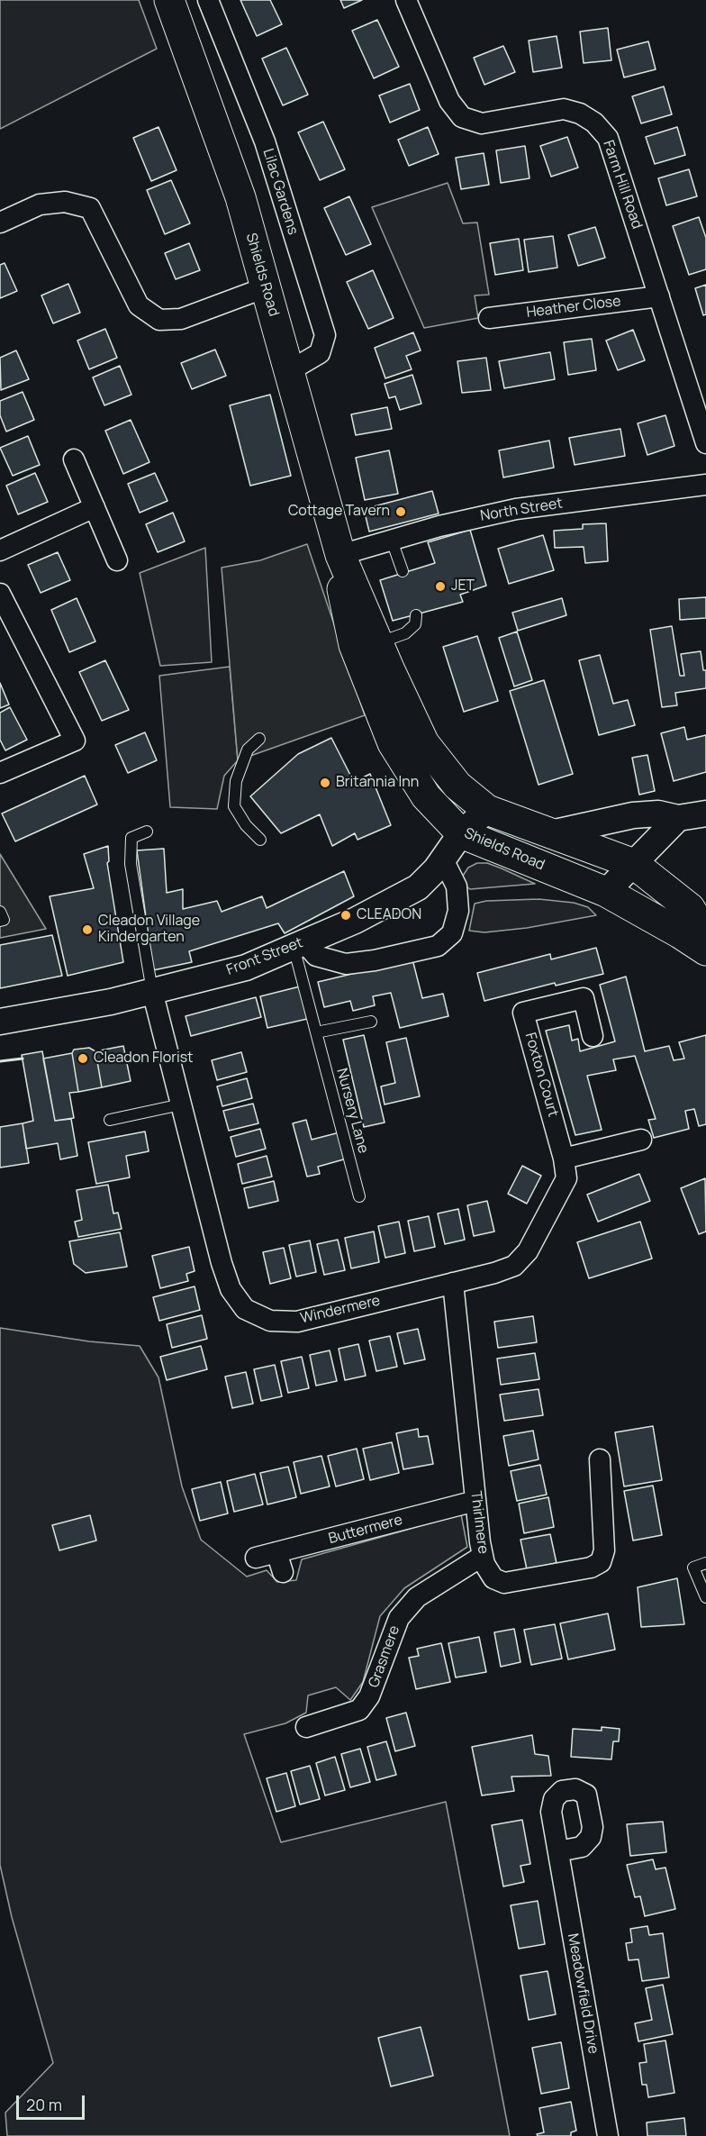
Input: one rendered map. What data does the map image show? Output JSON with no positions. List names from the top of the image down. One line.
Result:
{"streets":{"highway":["Shields Road"],"street":["Farm Hill Road","Lilac Gardens","Heather Close","North Street","Front Street","Foxton Court","Windermere","Thirlmere","Buttermere","Grasmere","Meadowfield Drive"],"lane":["Nursery Lane"]},"crossings":[["Farm Hill Road","Heather Close"],["Lilac Gardens","Shields Road"],["Shields Road","North Street"],["Shields Road","Front Street"],["Front Street","Nursery Lane"],["Front Street","Windermere"],["Foxton Court","Windermere"],["Windermere","Thirlmere"],["Thirlmere","Buttermere"],["Thirlmere","Grasmere"]],"places":["Cottage Tavern","JET","Britannia Inn","CLEADON","Cleadon Village Kindergarten","Cleadon Florist"],"scale_bar":"20 m"}
